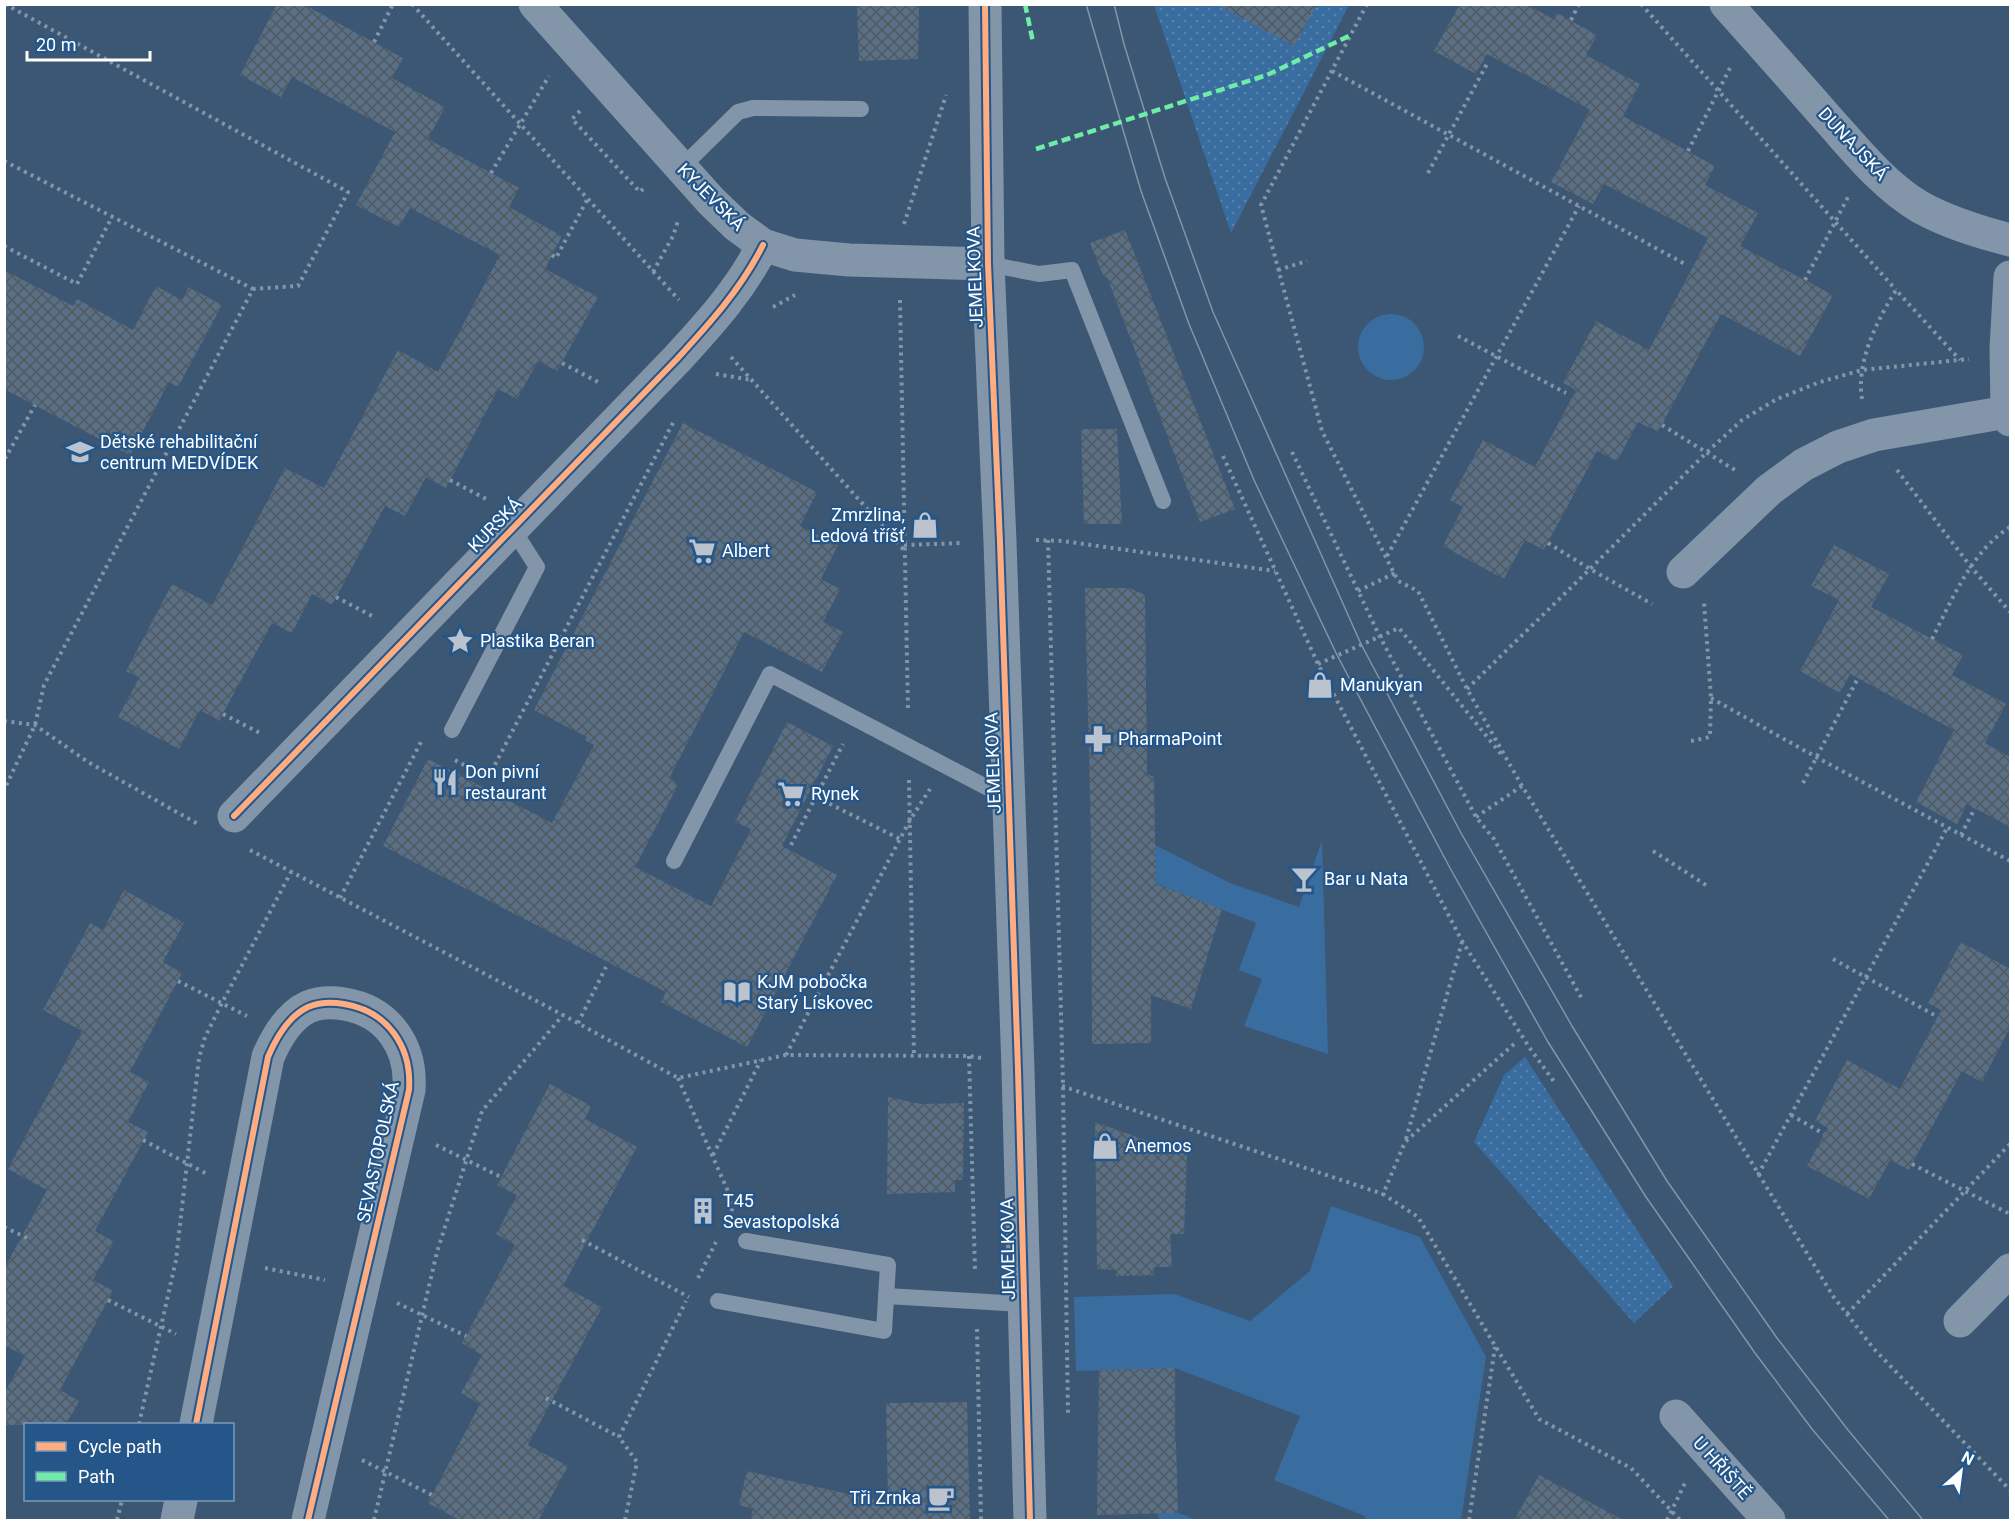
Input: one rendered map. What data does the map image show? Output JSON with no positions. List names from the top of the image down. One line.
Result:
{"streets":{"street":["DUNAJSKÁ","KYJEVSKÁ","JEMELKOVA","KURSKÁ","SEVASTOPOLSKÁ","U HŘIŠTĚ"]},"crossings":[["KYJEVSKÁ","JEMELKOVA"],["KYJEVSKÁ","KURSKÁ"]],"places":{"school or university":["Dětské rehabilitační centrum MEDVÍDEK"],"shop":["Zmrzlina, Ledová tříšť","Manukyan","Anemos"],"supermarket":["Albert","Rynek"],"place":["Plastika Beran"],"pharmacy":["PharmaPoint"],"restaurant":["Don pivní restaurant"],"bar":["Bar u Nata"],"library":["KJM pobočka Starý Lískovec"],"building":["T45 Sevastopolská"],"cafe":["Tři Zrnka"]},"legend":["Cycle path","Path"],"scale_bar":"20 m","north":"top right"}
